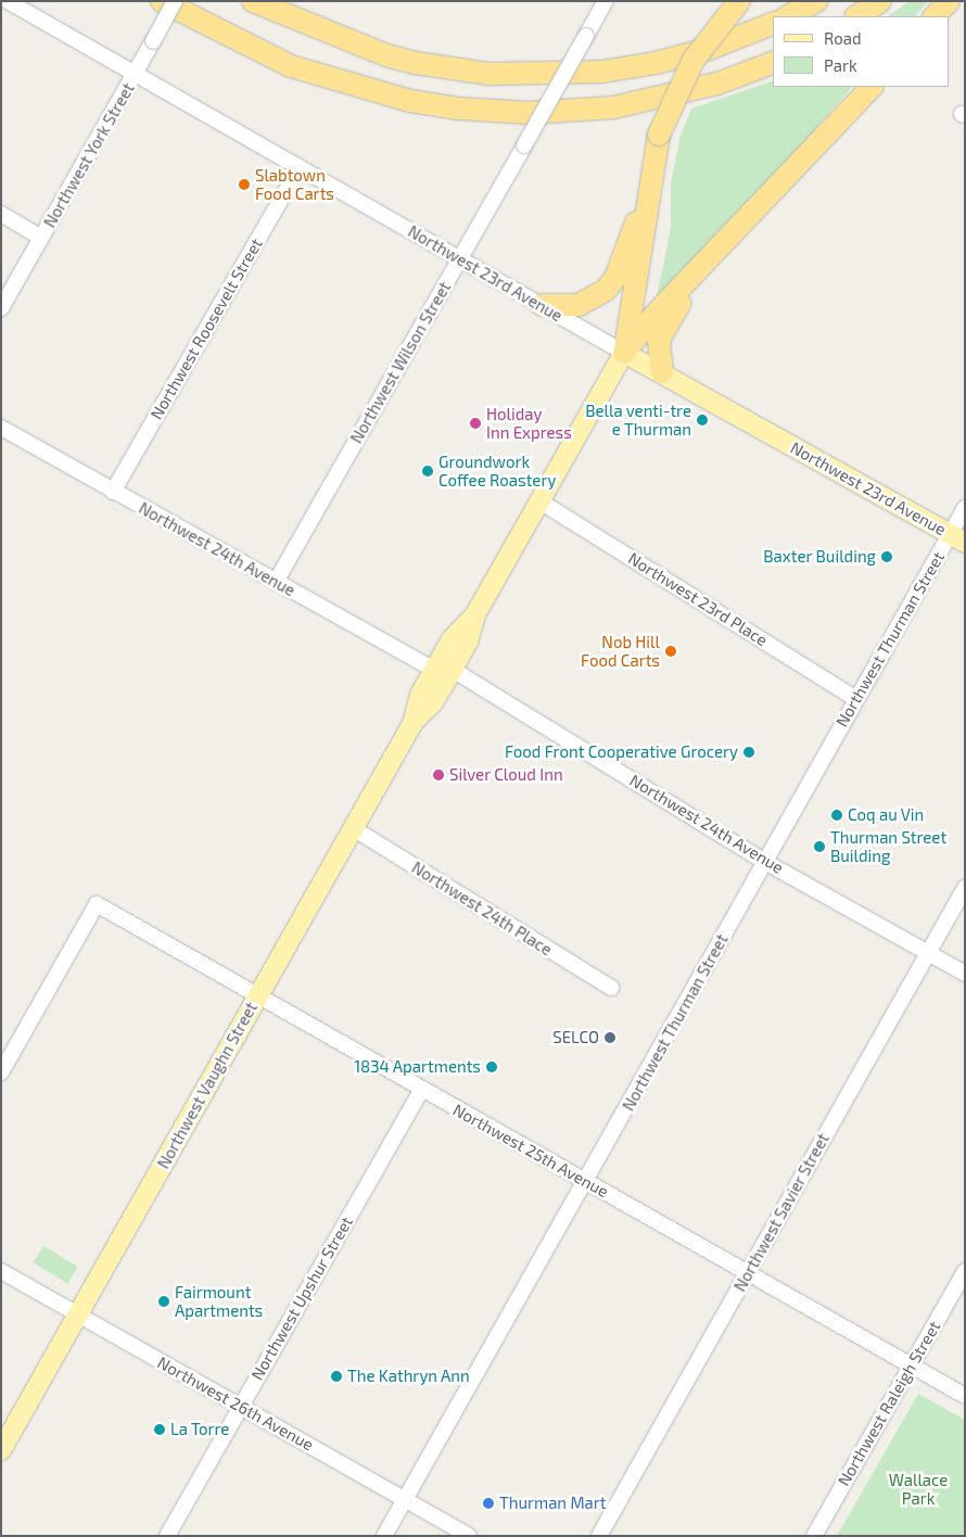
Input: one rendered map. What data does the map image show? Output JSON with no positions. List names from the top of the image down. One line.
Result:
{"streets":{"main road":["Northwest 23rd Avenue","Northwest Vaughn Street"],"street":["Northwest York Street","Northwest Roosevelt Street","Northwest Wilson Street","Northwest 24th Avenue","Northwest 23rd Place","Northwest Thurman Street","Northwest 24th Place","Northwest 25th Avenue","Northwest Savier Street","Northwest Upshur Street","Northwest 26th Avenue","Northwest Raleigh Street"]},"crossings":[["Northwest York Street","Northwest 23rd Avenue"],["Northwest 23rd Avenue","Northwest Roosevelt Street"],["Northwest 23rd Avenue","Northwest Wilson Street"],["Northwest 23rd Avenue","Northwest Thurman Street"],["Northwest 23rd Avenue","Northwest Vaughn Street"],["Northwest Roosevelt Street","Northwest 24th Avenue"],["Northwest Wilson Street","Northwest 24th Avenue"],["Northwest 24th Avenue","Northwest Thurman Street"],["Northwest 24th Avenue","Northwest Vaughn Street"],["Northwest 24th Avenue","Northwest Savier Street"],["Northwest 23rd Place","Northwest Thurman Street"],["Northwest 23rd Place","Northwest Vaughn Street"],["Northwest Thurman Street","Northwest 25th Avenue"],["Northwest Thurman Street","Northwest 26th Avenue"],["Northwest 24th Place","Northwest Vaughn Street"],["Northwest Vaughn Street","Northwest 25th Avenue"],["Northwest Vaughn Street","Northwest 26th Avenue"],["Northwest 25th Avenue","Northwest Savier Street"],["Northwest 25th Avenue","Northwest Upshur Street"],["Northwest 25th Avenue","Northwest Raleigh Street"],["Northwest Upshur Street","Northwest 26th Avenue"]],"parks":["Wallace Park"],"places":["Slabtown Food Carts","Bella venti-tre e Thurman","Holiday Inn Express","Groundwork Coffee Roastery","Baxter Building","Nob Hill Food Carts","Food Front Cooperative Grocery","Silver Cloud Inn","Coq au Vin","Thurman Street Building","SELCO","1834 Apartments","Fairmount Apartments","The Kathryn Ann","La Torre","Thurman Mart"],"legend":["Road","Park"]}
